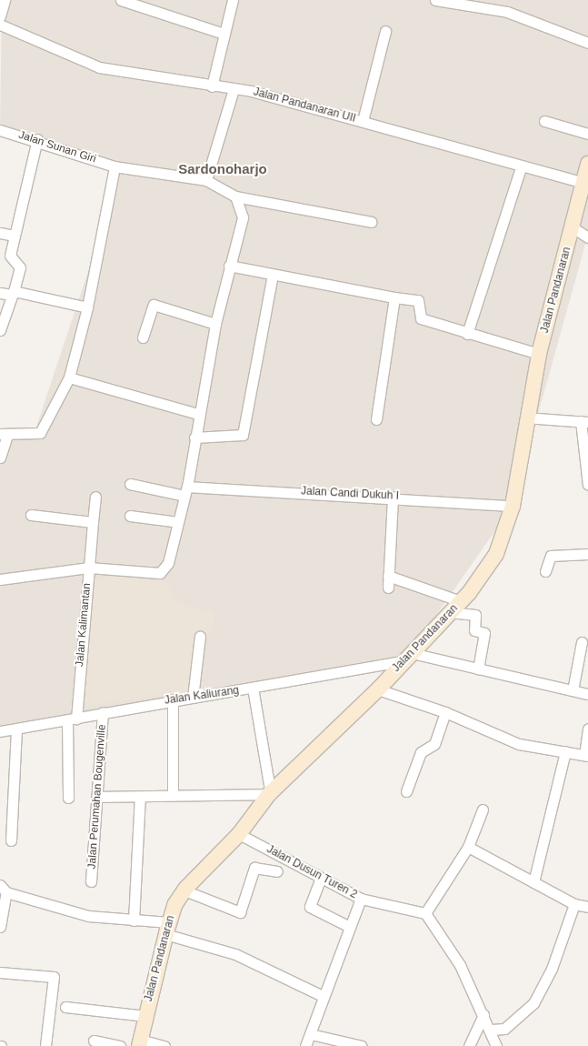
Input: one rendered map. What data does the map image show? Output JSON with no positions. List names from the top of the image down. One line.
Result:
{"streets":{"main road":["Jalan Pandanaran"],"street":["Jalan Pandanaran UII","Jalan Sunan Giri","Jalan Candi Dukuh I","Jalan Kalimantan","Jalan Kaliurang","Jalan Perumahan Bougenville","Jalan Dusun Turen 2"]},"crossings":[["Jalan Pandanaran UII","Jalan Pandanaran"],["Jalan Pandanaran","Jalan Candi Dukuh I"],["Jalan Pandanaran","Jalan Kaliurang"],["Jalan Pandanaran","Jalan Dusun Turen 2"],["Jalan Kalimantan","Jalan Kaliurang"],["Jalan Kaliurang","Jalan Perumahan Bougenville"]],"districts":["Sardonoharjo"]}
